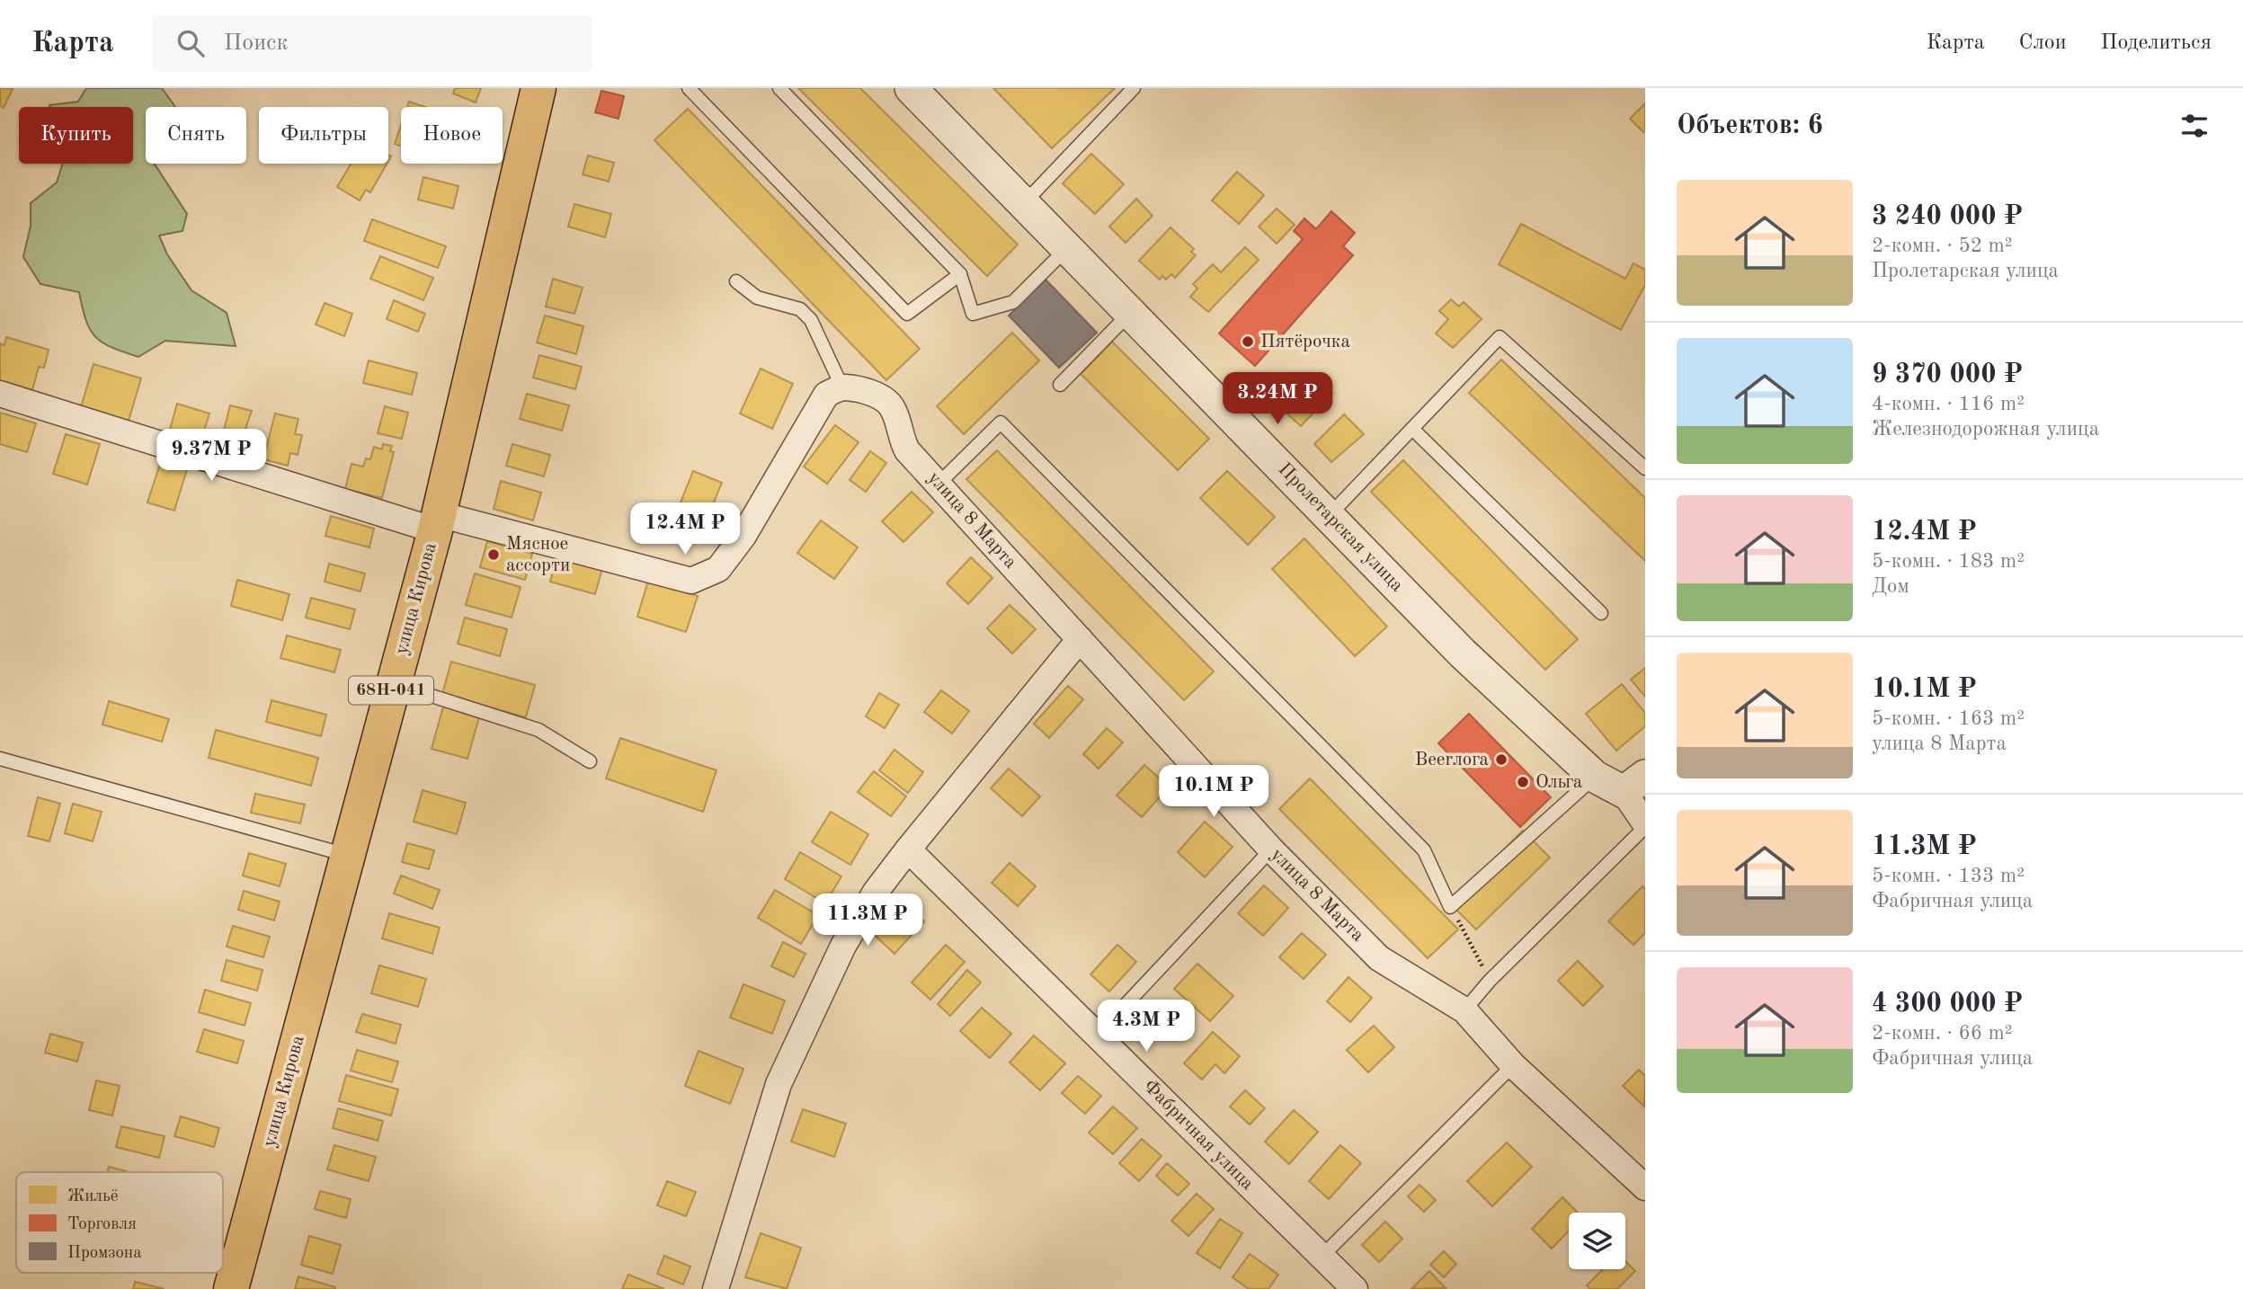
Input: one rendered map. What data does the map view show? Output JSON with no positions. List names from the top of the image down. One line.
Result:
{"streets":{"main road":["улица Кирова","68Н-041"],"street":["улица 8 Марта","Пролетарская улица","Фабричная улица"]},"places":["Пятёрочка","Мясное ассорти","Beerлога","Ольга"],"legend":["Жильё","Торговля","Промзона"],"page":{"header":"Карта","search":"Поиск","nav":["Карта","Слои","Поделиться"],"heading":"Объектов: 6","chip":["Купить","Снять","Фильтры","Новое"],"list":[{"name":"3 240 000 ₽","note":"2-комн. · 52 m² · Пролетарская улица"},{"name":"9 370 000 ₽","note":"4-комн. · 116 m² · Железнодорожная улица"},{"name":"12.4M ₽","note":"5-комн. · 183 m² · Дом"},{"name":"10.1M ₽","note":"5-комн. · 163 m² · улица 8 Марта"},{"name":"11.3M ₽","note":"5-комн. · 133 m² · Фабричная улица"},{"name":"4 300 000 ₽","note":"2-комн. · 66 m² · Фабричная улица"}],"price":["3.24M ₽","9.37M ₽","12.4M ₽","10.1M ₽","11.3M ₽","4.3M ₽"]}}
